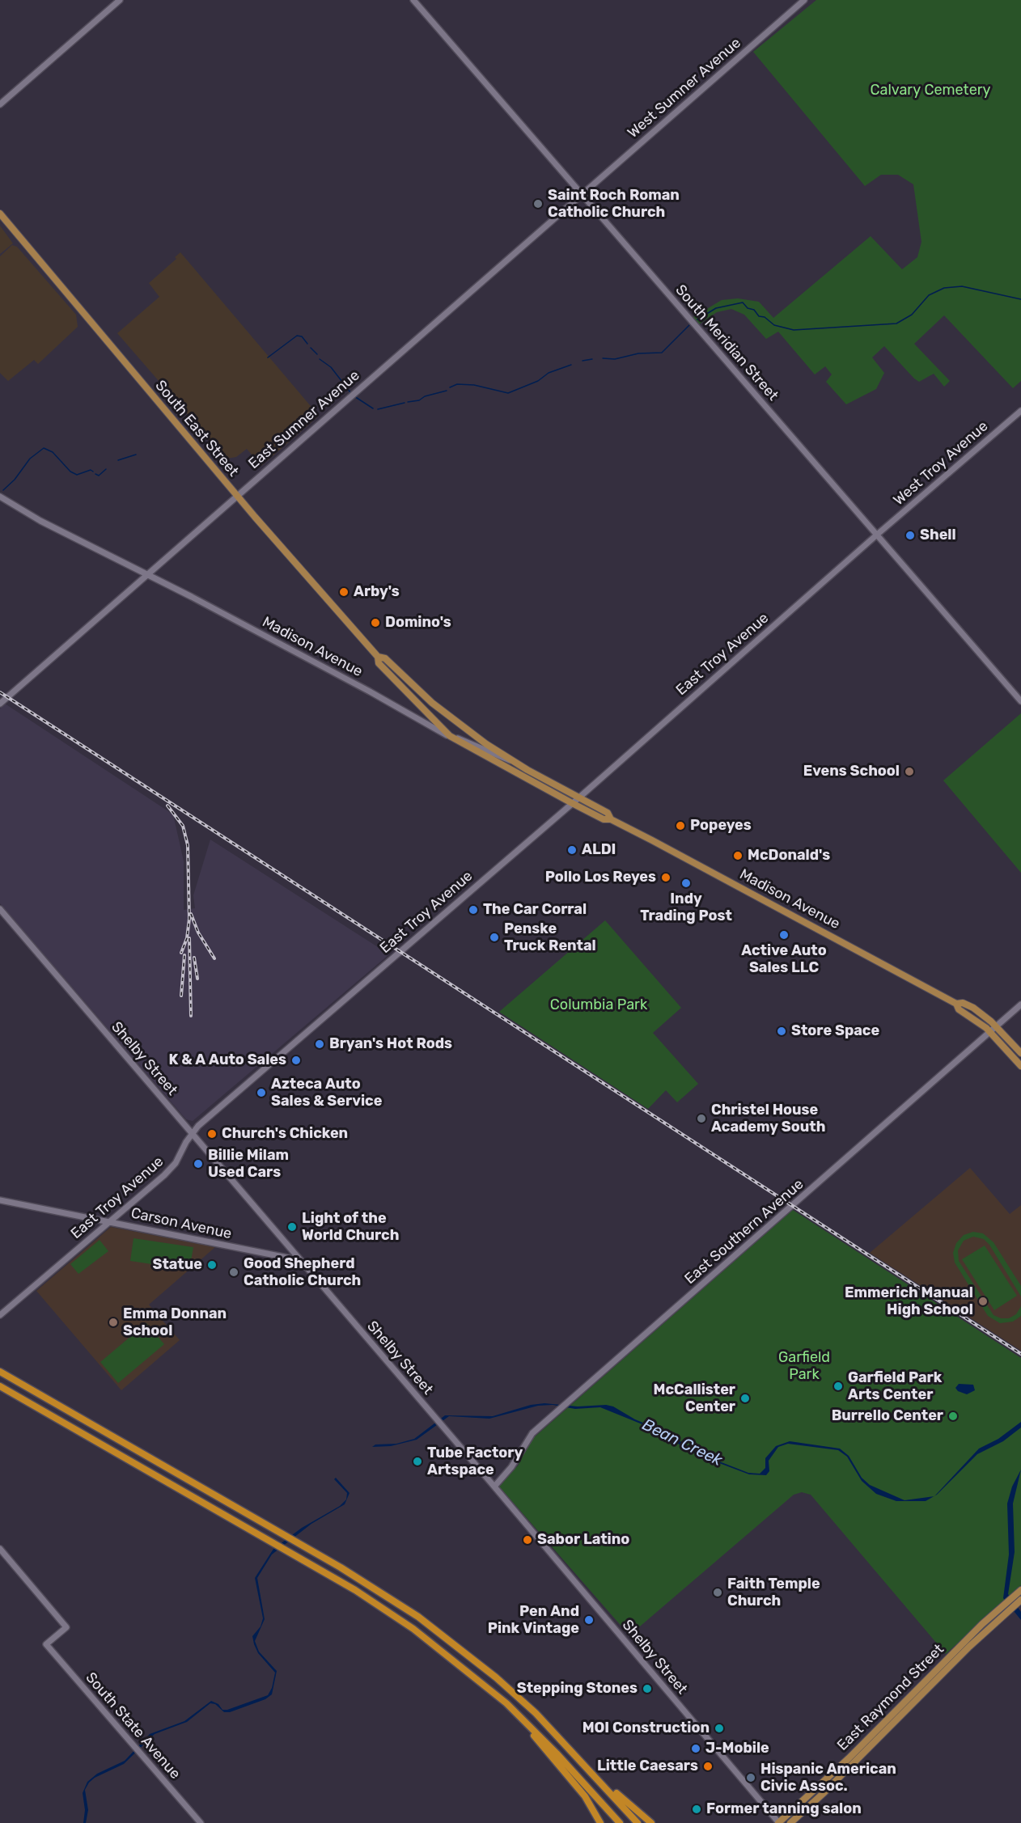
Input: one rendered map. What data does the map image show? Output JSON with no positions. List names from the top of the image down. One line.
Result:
{"streets":{"main road":["West Sumner Avenue","South Meridian Street","East Sumner Avenue","South East Street","West Troy Avenue","Madison Avenue","East Troy Avenue","Shelby Street","Carson Avenue","East Southern Avenue","East Raymond Street","South State Avenue"]},"crossings":[["West Sumner Avenue","South Meridian Street"],["West Sumner Avenue","East Sumner Avenue"],["South Meridian Street","East Sumner Avenue"],["South Meridian Street","West Troy Avenue"],["South Meridian Street","East Troy Avenue"],["East Sumner Avenue","South East Street"],["East Sumner Avenue","Madison Avenue"],["South East Street","Madison Avenue"],["West Troy Avenue","East Troy Avenue"],["Madison Avenue","East Troy Avenue"],["Madison Avenue","East Southern Avenue"],["East Troy Avenue","Shelby Street"],["East Troy Avenue","Carson Avenue"],["Shelby Street","Carson Avenue"],["Shelby Street","East Southern Avenue"],["Shelby Street","East Raymond Street"]],"water":["Bean Creek"],"parks":["Calvary Cemetery","Columbia Park","Garfield Park"],"places":["Saint Roch Roman Catholic Church","Shell","Arby's","Domino's","Evens School","Popeyes","ALDI","McDonald's","Pollo Los Reyes","Indy Trading Post","The Car Corral","Active Auto Sales LLC","Penske Truck Rental","Store Space","Bryan's Hot Rods","K & A Auto Sales","Azteca Auto Sales & Service","Christel House Academy South","Church's Chicken","Billie Milam Used Cars","Light of the World Church","Statue","Good Shepherd Catholic Church","Emmerich Manual High School","Emma Donnan School","Garfield Park Arts Center","McCallister Center","Burrello Center","Tube Factory Artspace","Sabor Latino","Faith Temple Church","Pen And Pink Vintage","Stepping Stones","MOI Construction","J-Mobile","Little Caesars","Hispanic American Civic Assoc.","Former tanning salon"]}
